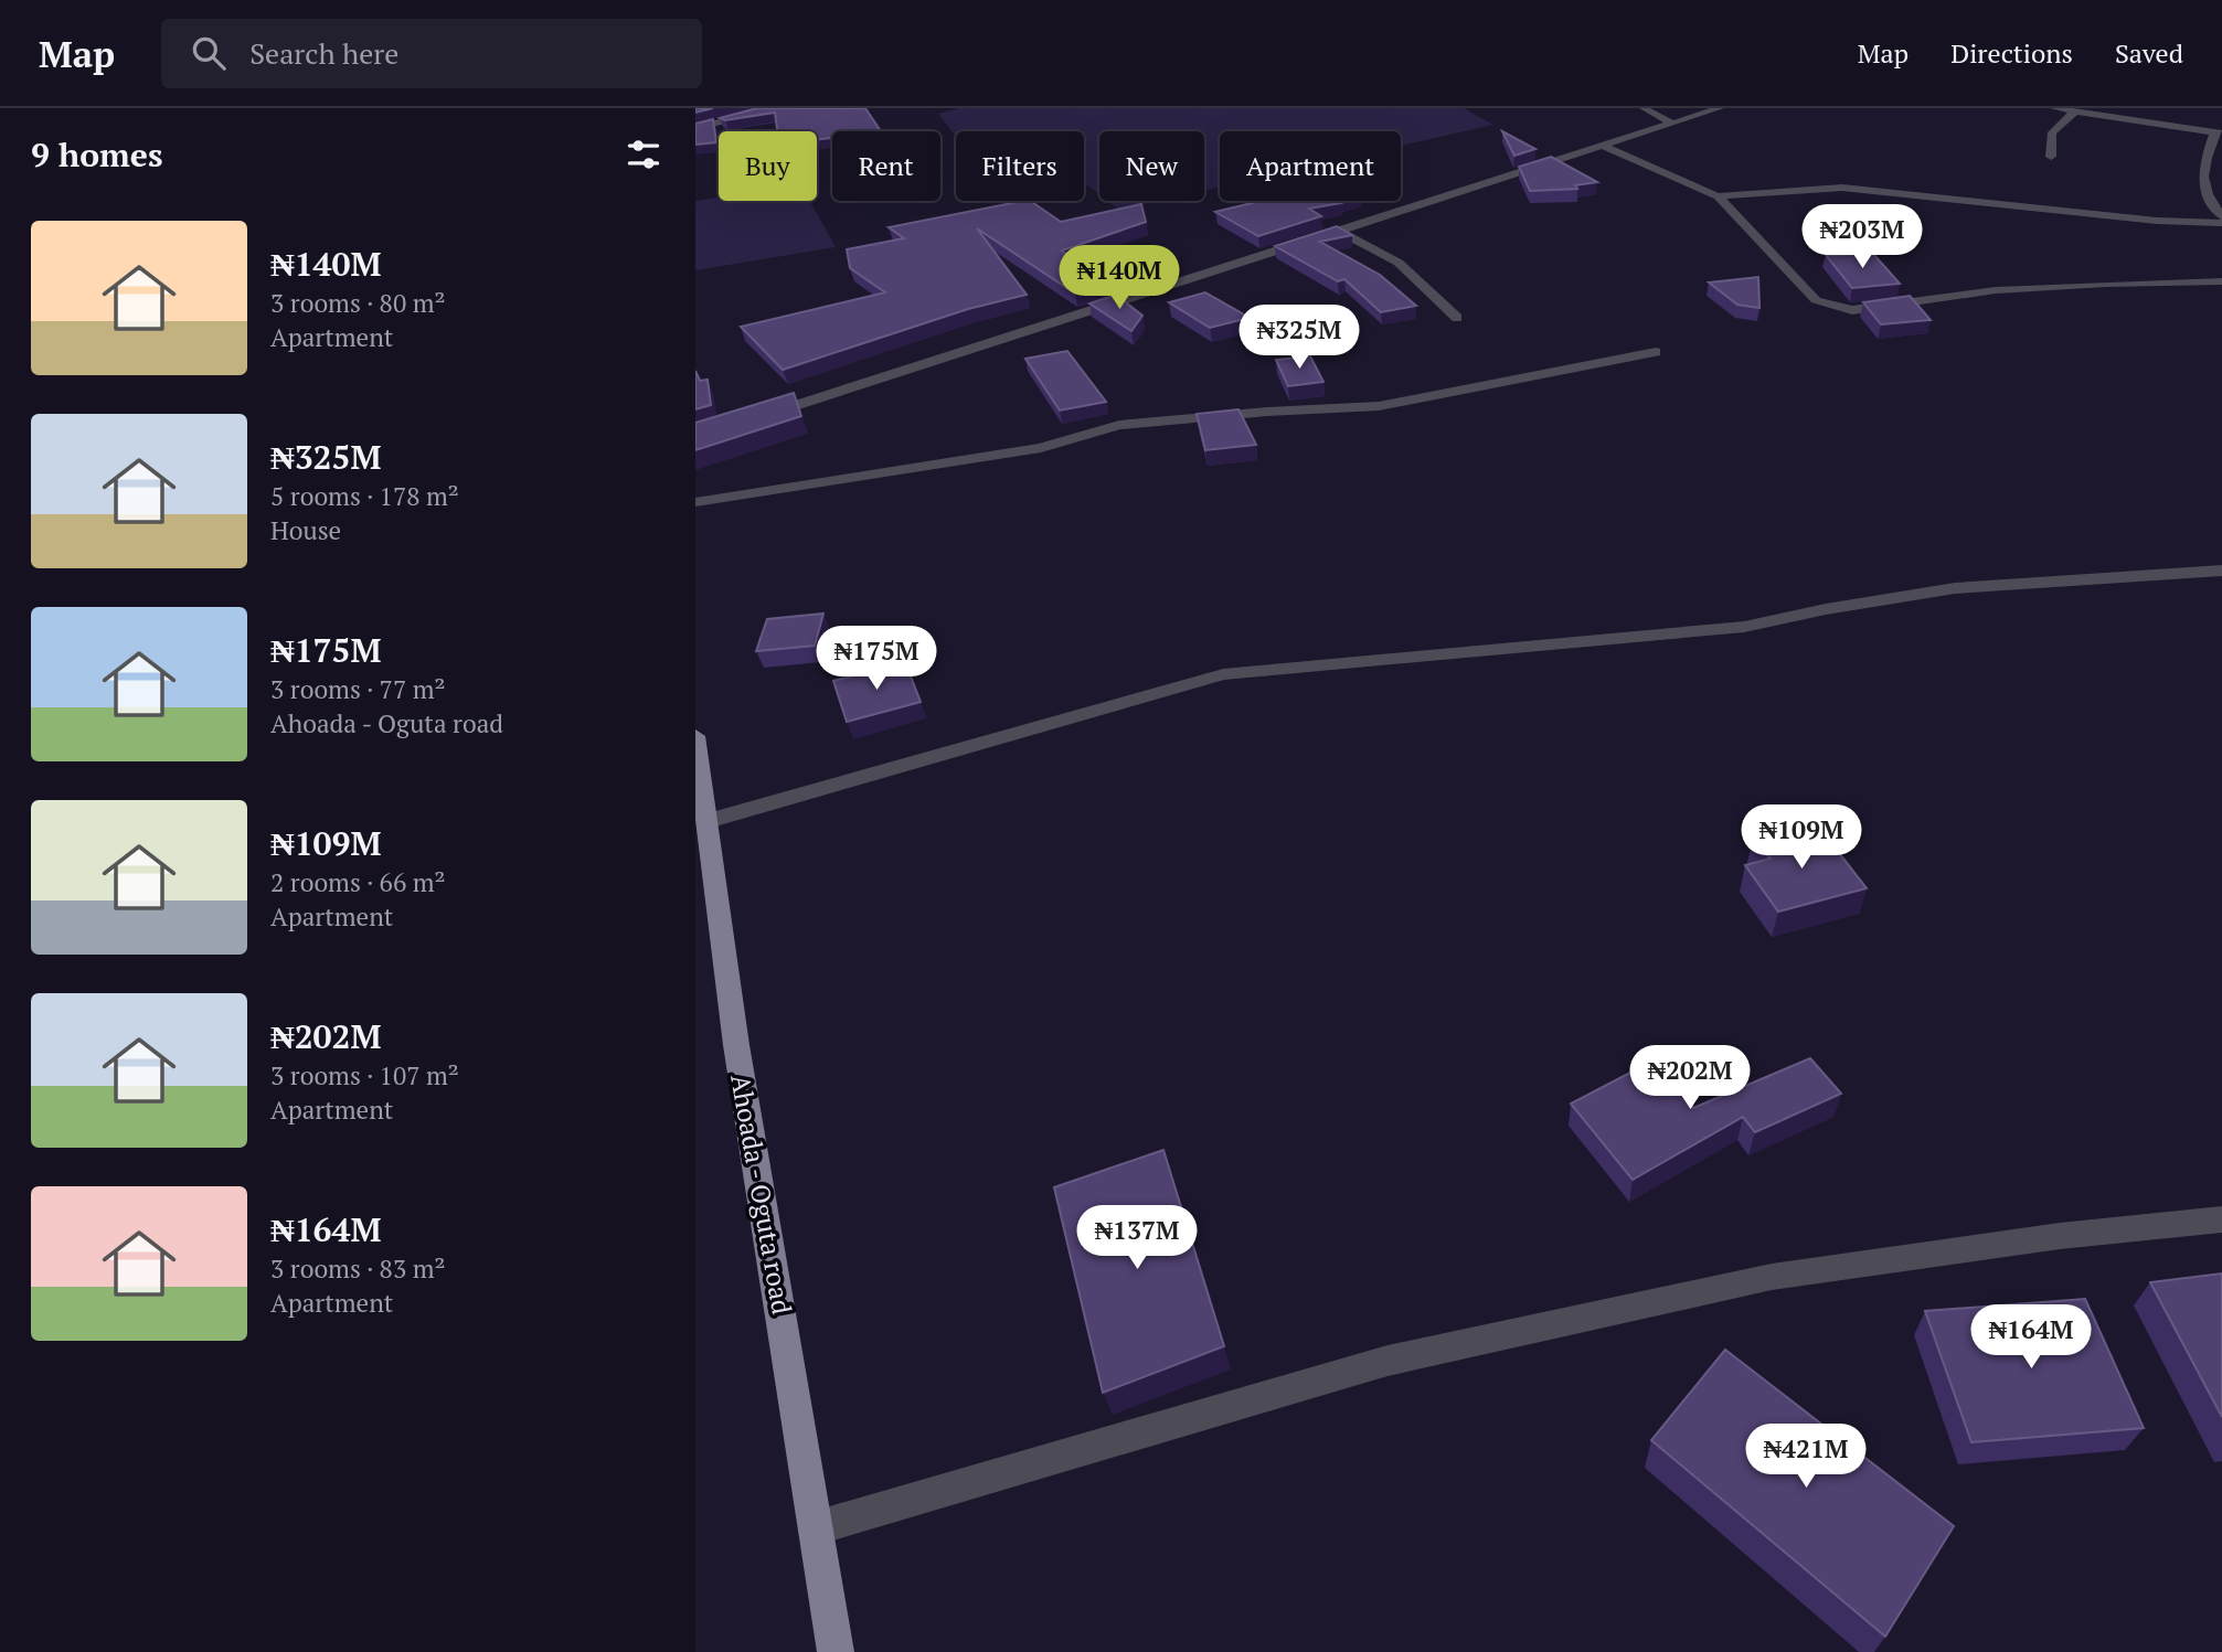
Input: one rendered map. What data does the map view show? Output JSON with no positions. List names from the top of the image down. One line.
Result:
{"streets":{"main road":["Ahoada - Oguta road"]},"page":{"header":"Map","search":"Search here","nav":["Map","Directions","Saved"],"heading":"9 homes","chip":["Buy","Rent","Filters","New","Apartment"],"list":[{"name":"₦140M","note":"3 rooms · 80 m² · Apartment"},{"name":"₦325M","note":"5 rooms · 178 m² · House"},{"name":"₦175M","note":"3 rooms · 77 m² · Ahoada - Oguta road"},{"name":"₦109M","note":"2 rooms · 66 m² · Apartment"},{"name":"₦202M","note":"3 rooms · 107 m² · Apartment"},{"name":"₦164M","note":"3 rooms · 83 m² · Apartment"}],"price":["₦203M","₦140M","₦325M","₦175M","₦109M","₦202M","₦137M","₦164M","₦421M"]}}
